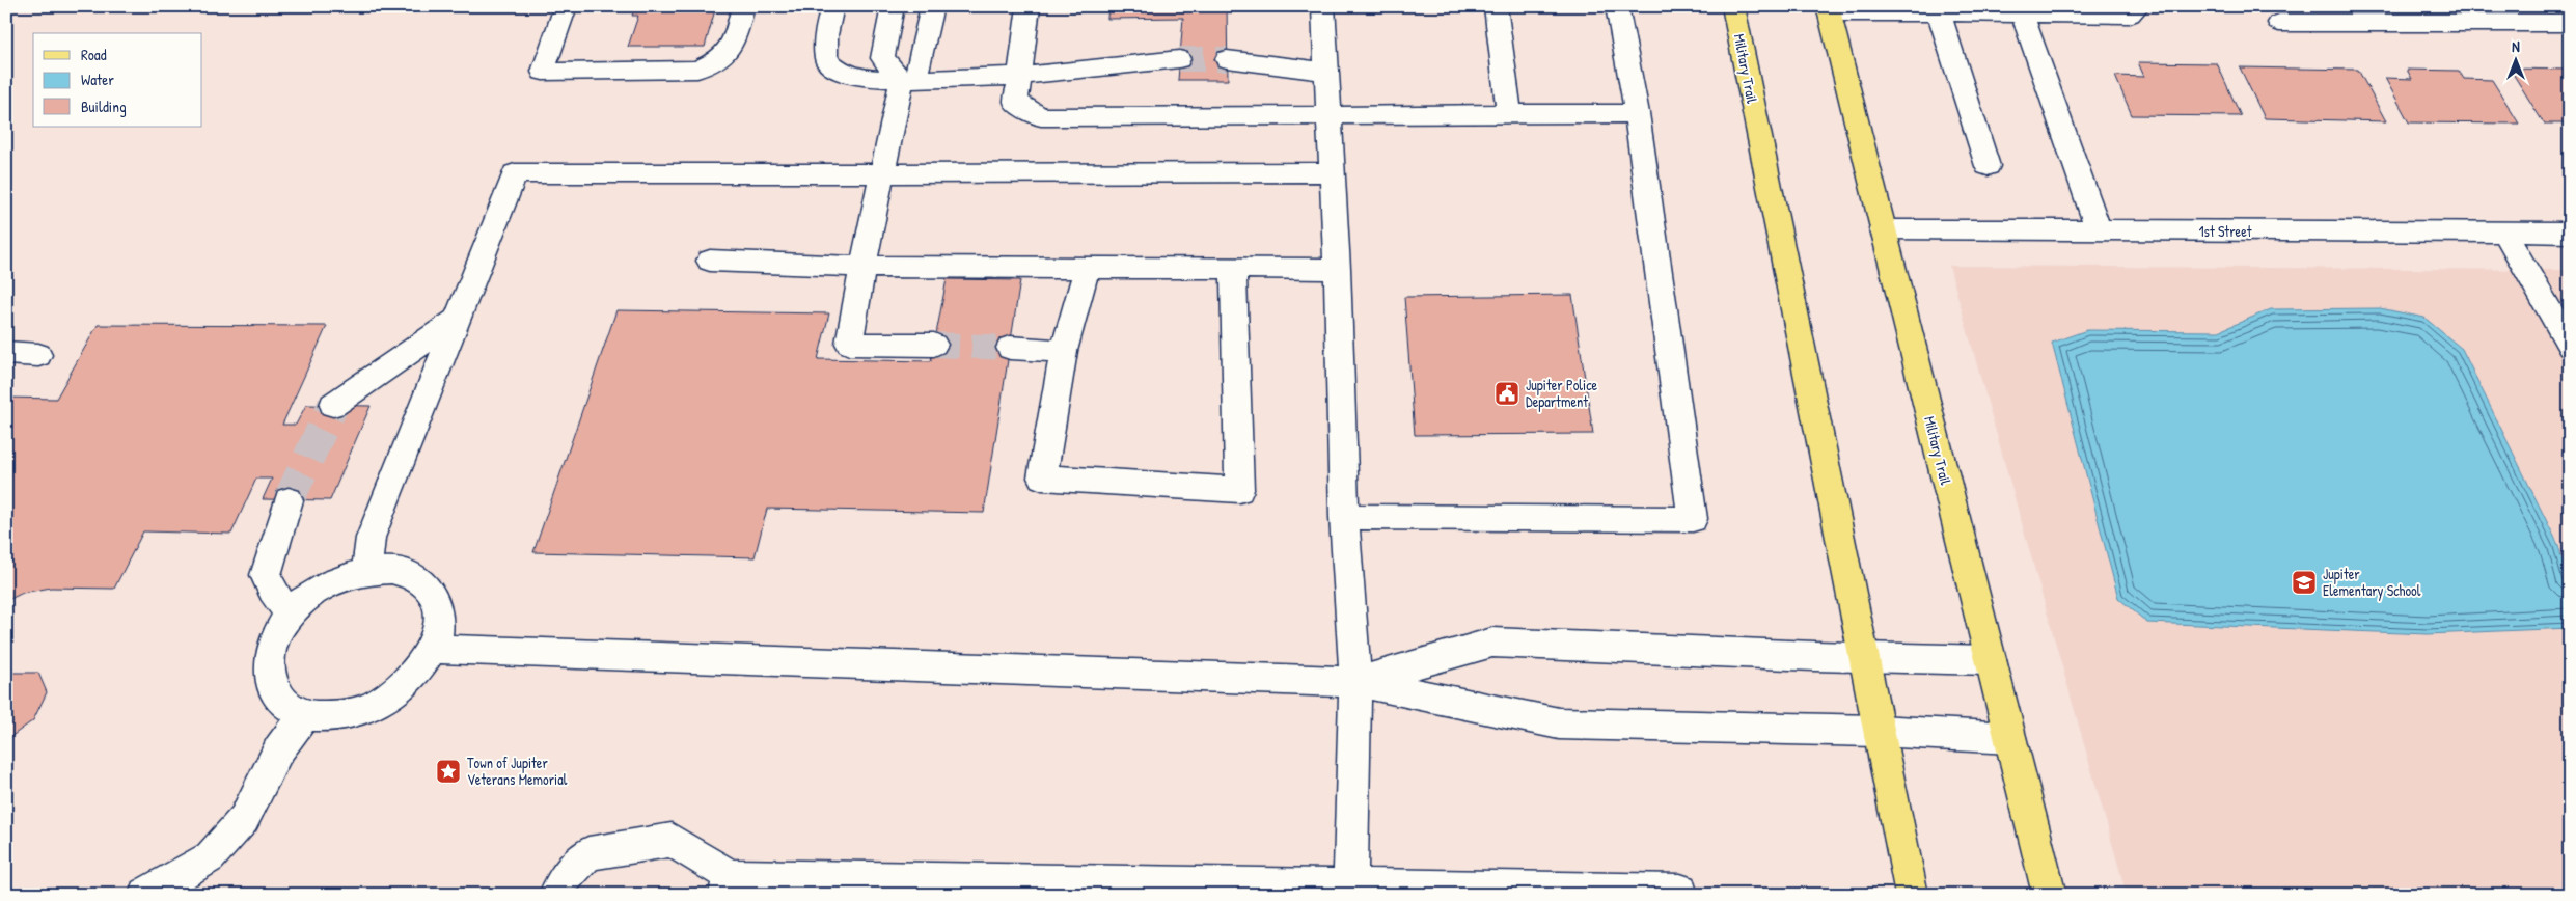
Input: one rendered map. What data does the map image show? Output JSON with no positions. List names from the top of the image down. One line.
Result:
{"streets":{"main road":["Military Trail"],"street":["1st Street"]},"crossings":[["Military Trail","1st Street"]],"places":{"public building":["Jupiter Police Department"],"school or university":["Jupiter Elementary School"],"place":["Town of Jupiter Veterans Memorial"]},"legend":["Road","Water","Building"],"north":"top"}
